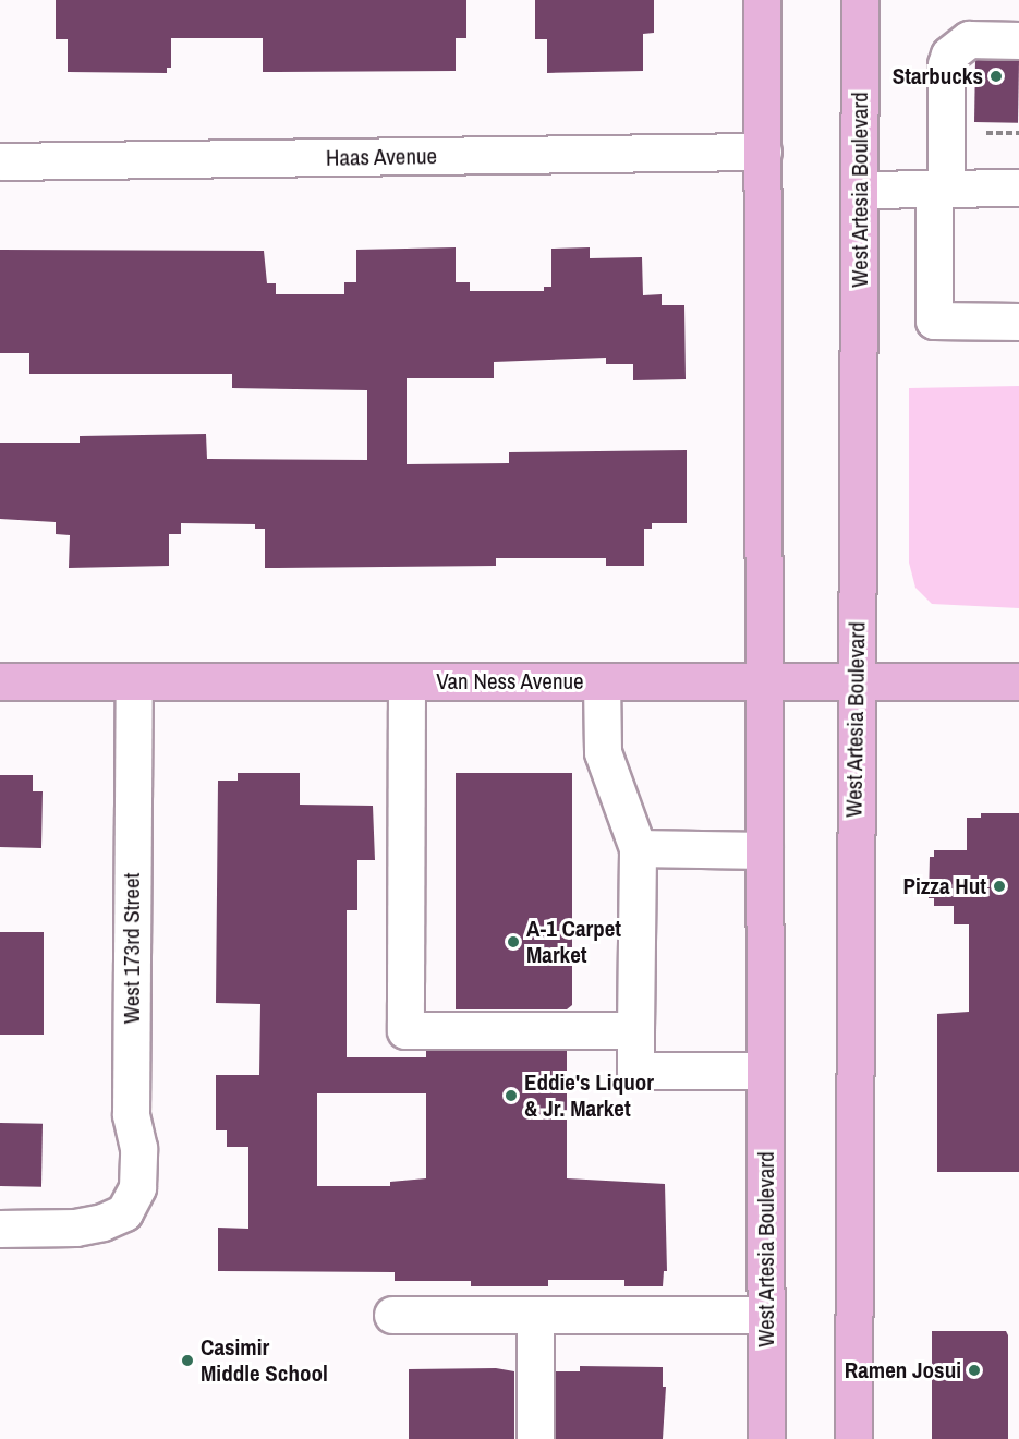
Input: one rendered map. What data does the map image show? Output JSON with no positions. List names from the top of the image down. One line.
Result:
{"streets":{"main road":["West Artesia Boulevard","Van Ness Avenue"],"street":["Haas Avenue","West 173rd Street"]},"crossings":[["Haas Avenue","West Artesia Boulevard"],["West Artesia Boulevard","Van Ness Avenue"],["Van Ness Avenue","West 173rd Street"]],"places":["Starbucks","Pizza Hut","A-1 Carpet Market","Eddie's Liquor & Jr. Market","Casimir Middle School","Ramen Josui"]}
